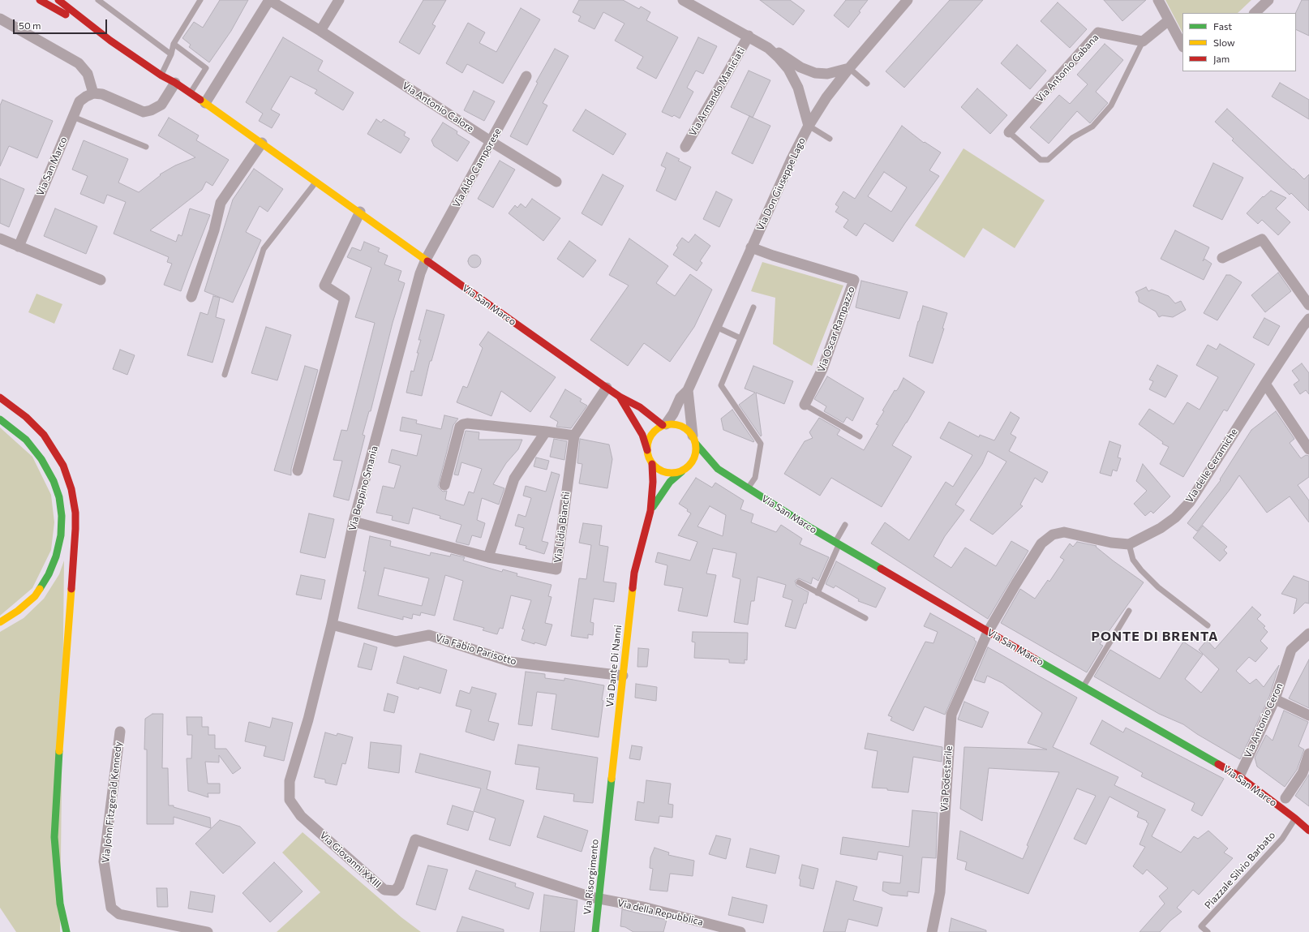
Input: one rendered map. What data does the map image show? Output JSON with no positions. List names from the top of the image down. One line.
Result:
{"streets":{"main road":["Via San Marco","Via Dante Di Nanni","Via Risorgimento"],"street":["Via Antonio Gabana","Via Armando Maniciati","Via Antonio Calore","Via Aldo Camporese","Via Don Giuseppe Lago","Via Oscar Rampazzo","Via delle Ceramiche","Via Beppino Smania","Via Lidia Bianchi","Via Fabio Parisotto","Via Antonio Ceron","Via Podestarile","Via John Fitzgerald Kennedy","Via Giovanni XXIII","Via della Repubblica"],"lane":["Piazzale Silvio Barbato"]},"crossings":[["Via Armando Maniciati","Via Don Giuseppe Lago"],["Via Antonio Calore","Via San Marco"],["Via Antonio Calore","Via Aldo Camporese"],["Via San Marco","Via Aldo Camporese"],["Via San Marco","Via Don Giuseppe Lago"],["Via San Marco","Via Beppino Smania"],["Via San Marco","Via Lidia Bianchi"],["Via San Marco","Via Dante Di Nanni"],["Via San Marco","Via Antonio Ceron"],["Via San Marco","Via Podestarile"],["Via San Marco","Piazzale Silvio Barbato"],["Via Aldo Camporese","Via Beppino Smania"],["Via Don Giuseppe Lago","Via Oscar Rampazzo"],["Via Don Giuseppe Lago","Via Dante Di Nanni"],["Via Beppino Smania","Via Lidia Bianchi"],["Via Beppino Smania","Via Fabio Parisotto"],["Via Beppino Smania","Via Giovanni XXIII"],["Via Fabio Parisotto","Via Dante Di Nanni"],["Via Dante Di Nanni","Via Risorgimento"],["Via Giovanni XXIII","Via Risorgimento"],["Via Giovanni XXIII","Via della Repubblica"],["Via Risorgimento","Via della Repubblica"]],"districts":["PONTE DI BRENTA"],"legend":["Fast","Slow","Jam"],"scale_bar":"50 m"}
